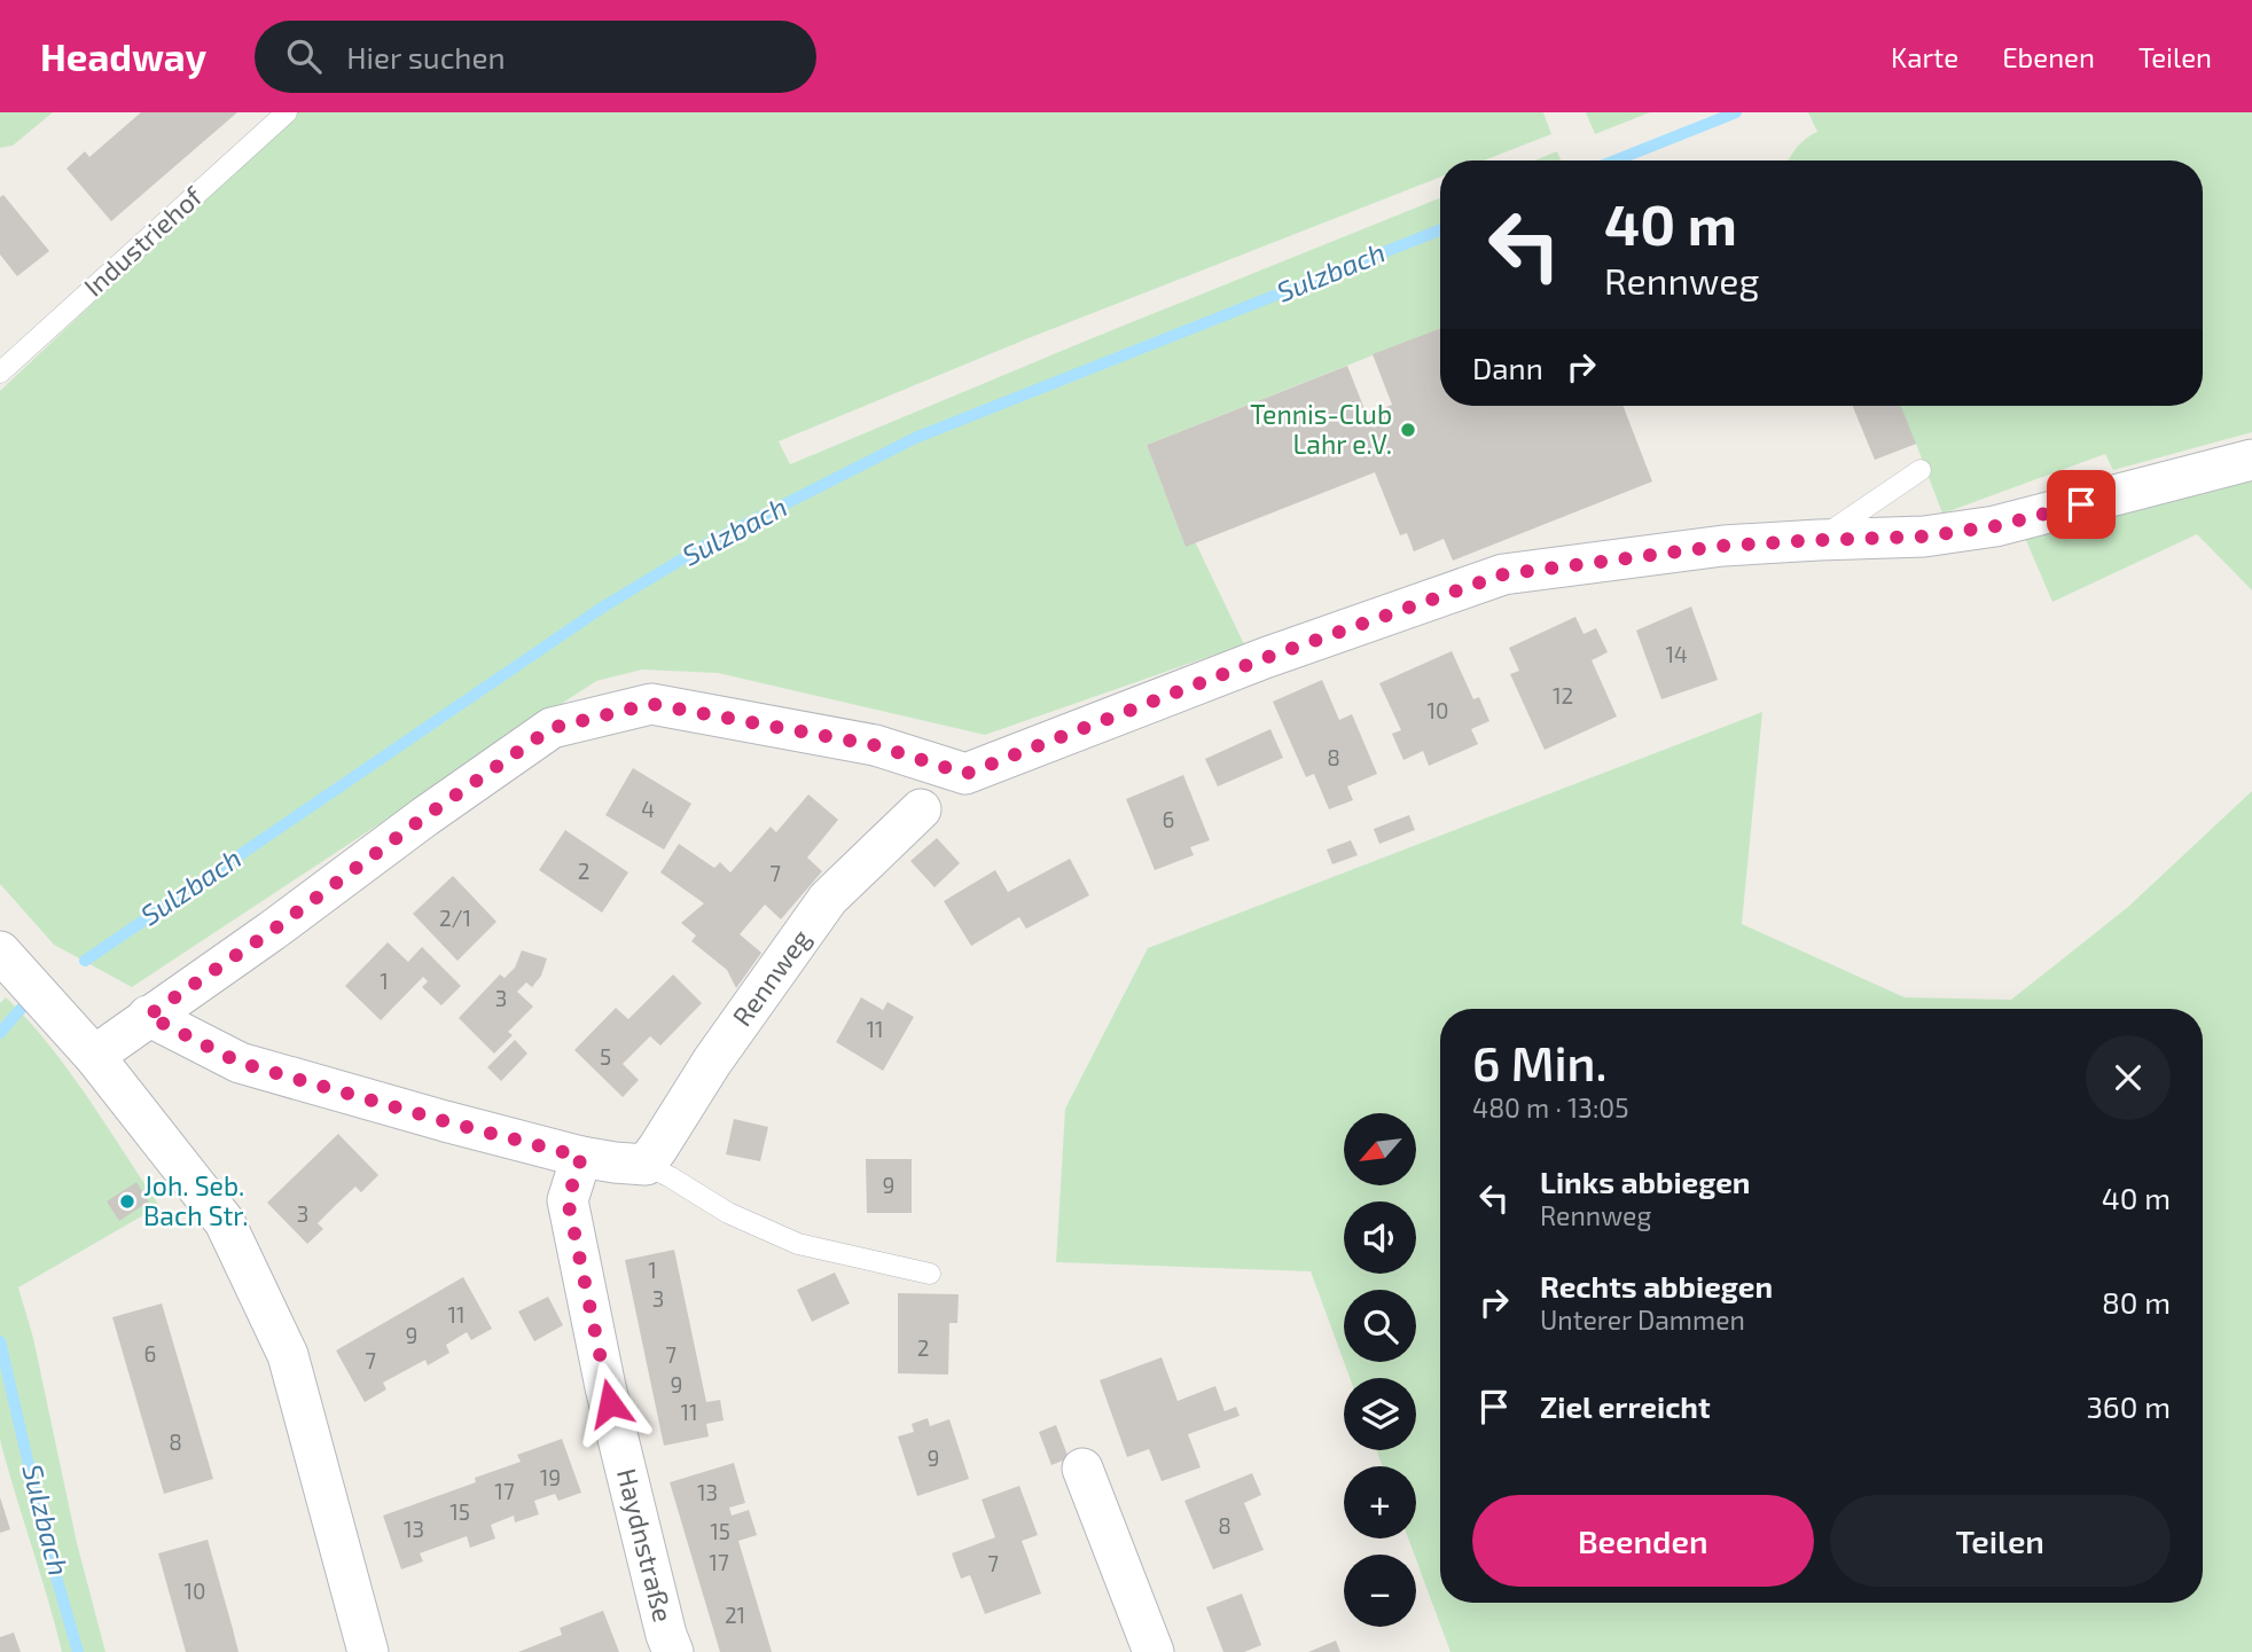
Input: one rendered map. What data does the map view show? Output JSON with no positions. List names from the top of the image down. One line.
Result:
{"streets":{"street":["Rennweg","Haydnstraße"],"lane":["Industriehof"]},"water":["Sulzbach"],"places":["Tennis-Club Lahr e.V.","Joh. Seb. Bach Str."],"house_numbers":["14","12","10","8","4","6","2","7","2/1","1","3","11","5","9","3","1","3","11","9","2","6","7","7","9","11","8","9","19","17","13","15","8","13","15","17","7","10","21"],"north":"bottom left","page":{"header":"Headway","search":"Hier suchen","nav":["Karte","Ebenen","Teilen"],"turn":["40 m","Rennweg"],"then":"Dann","heading":["6 Min.","480 m · 13:05"],"map_buttons":["+","−"],"list":[{"name":"Links abbiegen","note":"Rennweg","value":"40 m"},{"name":"Rechts abbiegen","note":"Unterer Dammen","value":"80 m"},{"name":"Ziel erreicht","value":"360 m"}],"buttons":["Beenden","Teilen"]}}
